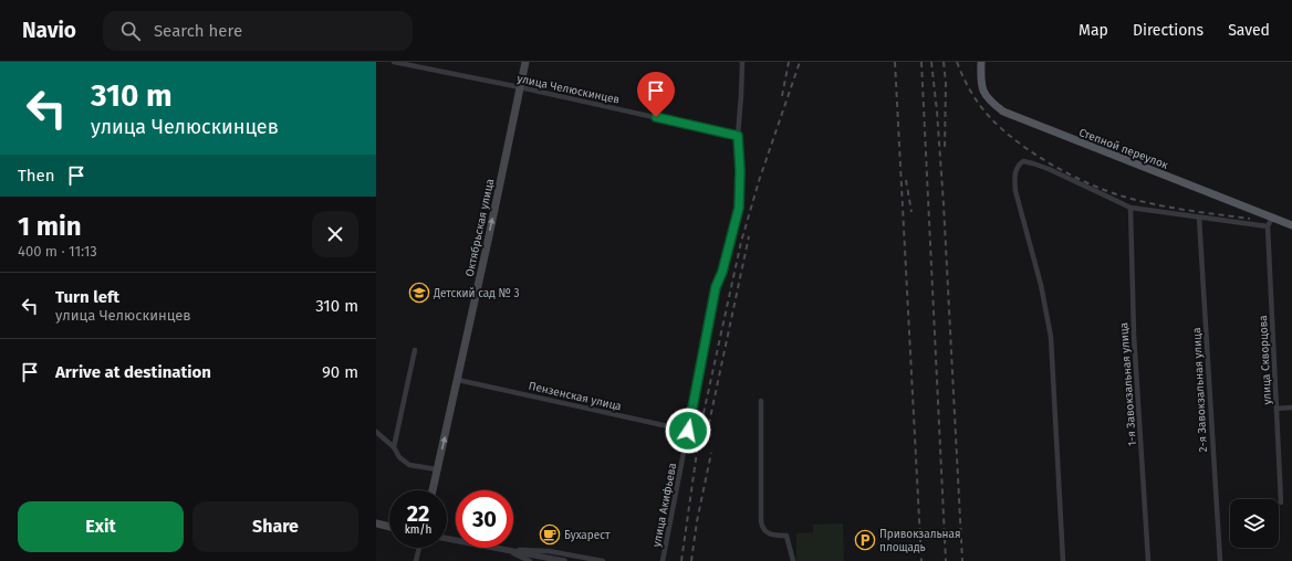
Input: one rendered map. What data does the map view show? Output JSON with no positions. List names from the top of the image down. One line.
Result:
{"streets":{"main road":["Степной переулок","Октябрьская улица"],"street":["улица Челюскинцев","улица Скворцова","1-я Завокзальная улица","2-я Завокзальная улица","Пензенская улица","улица Акифьева"]},"crossings":[["улица Челюскинцев","Октябрьская улица"],["улица Челюскинцев","улица Акифьева"],["Степной переулок","улица Скворцова"],["Октябрьская улица","Пензенская улица"],["Пензенская улица","улица Акифьева"]],"one_way":["Октябрьская улица"],"places":{"school or university":["Детский сад № 3"],"cafe":["Бухарест"],"parking":["Привокзальная площадь"]},"page":{"header":"Navio","search":"Search here","nav":["Map","Directions","Saved"],"turn":["310 m","улица Челюскинцев"],"then":"Then","heading":["1 min","400 m · 11:13"],"list":[{"name":"Turn left","note":"улица Челюскинцев","value":"310 m"},{"name":"Arrive at destination","value":"90 m"}],"speed":"22 km/h","limit":"30","buttons":["Exit","Share"]}}
